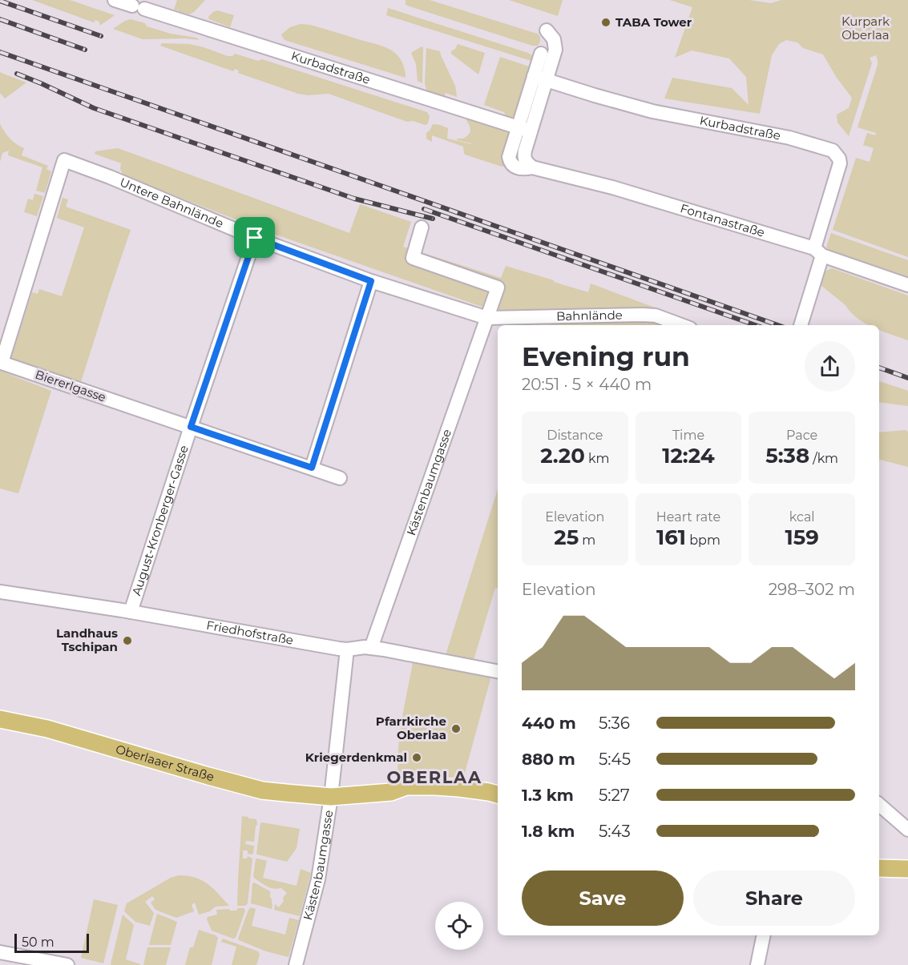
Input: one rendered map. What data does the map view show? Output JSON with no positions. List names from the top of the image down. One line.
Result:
{"streets":{"main road":["Oberlaaer Straße"],"street":["Kurbadstraße","Untere Bahnlände","Fontanastraße","Bahnlände","Biererlgasse","Kästenbaumgasse","August-Kronberger-Gasse","Friedhofstraße"]},"crossings":[["Kurbadstraße","Fontanastraße"],["Untere Bahnlände","Bahnlände"],["Untere Bahnlände","Biererlgasse"],["Untere Bahnlände","Kästenbaumgasse"],["Untere Bahnlände","August-Kronberger-Gasse"],["Bahnlände","Kästenbaumgasse"],["Biererlgasse","August-Kronberger-Gasse"],["Kästenbaumgasse","Friedhofstraße"],["Kästenbaumgasse","Oberlaaer Straße"],["August-Kronberger-Gasse","Friedhofstraße"]],"districts":["OBERLAA"],"parks":["Kurpark Oberlaa"],"places":["TABA Tower","Landhaus Tschipan","Pfarrkirche Oberlaa","Kriegerdenkmal"],"scale_bar":"50 m","page":{"heading":["Evening run","20:51 · 5 × 440 m"],"stats":[["Distance","2.20 km"],["Time","12:24"],["Pace","5:38 /km"],["Elevation","25 m"],["Heart rate","161 bpm"],["kcal","159"]],"chart":["Elevation","298–302 m"],"list":[{"name":"440 m","note":"5:36"},{"name":"880 m","note":"5:45"},{"name":"1.3 km","note":"5:27"},{"name":"1.8 km","note":"5:43"}],"buttons":["Save","Share"],"scale":"50 m"}}
